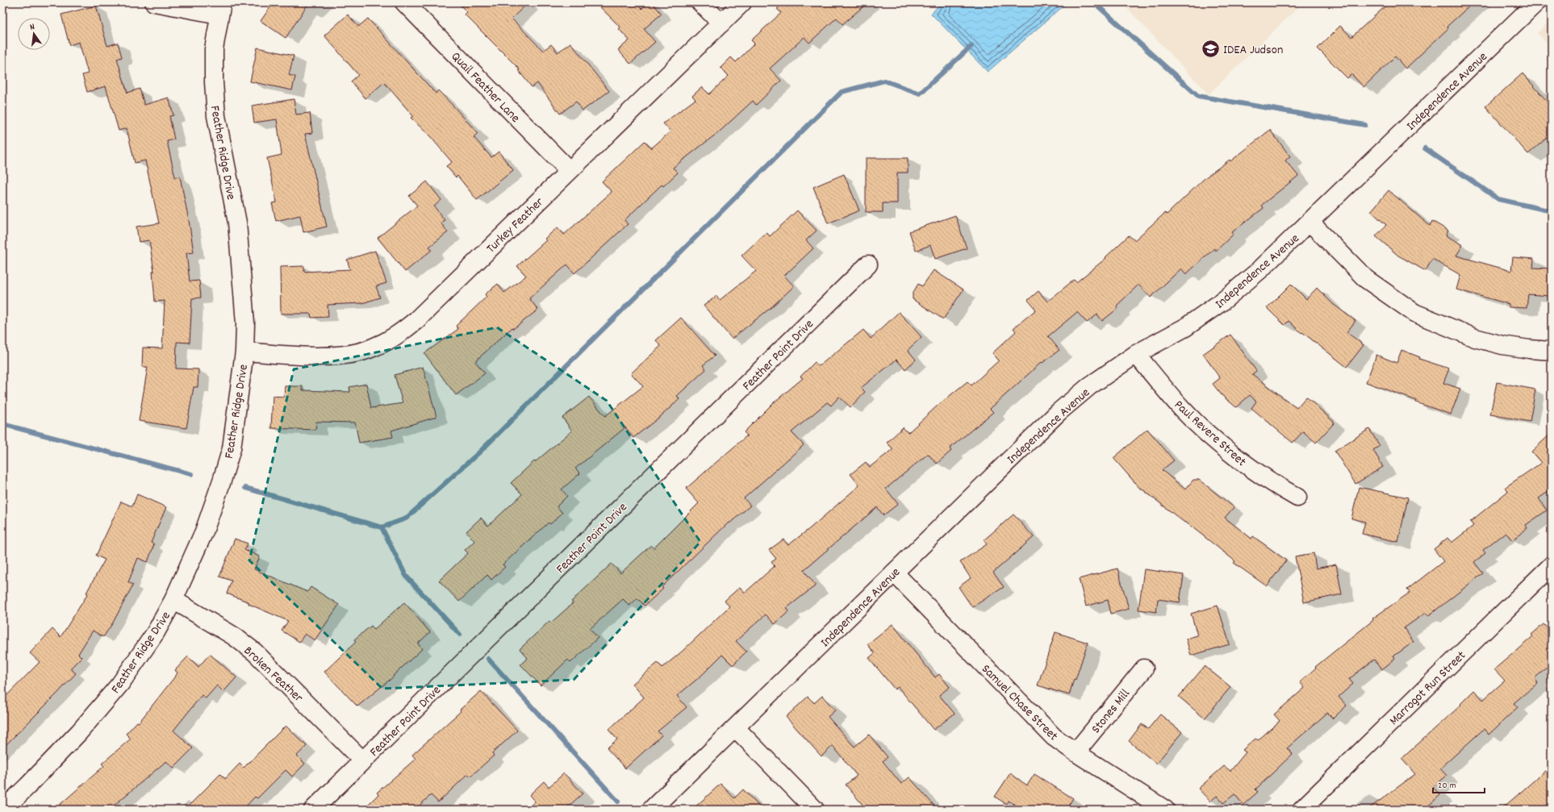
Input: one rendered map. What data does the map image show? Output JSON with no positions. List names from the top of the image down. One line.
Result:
{"streets":{"street":["Quail Feather Lane","Independence Avenue","Feather Ridge Drive","Turkey Feather","Feather Point Drive","Paul Revere Street","Broken Feather","Marrogot Run Street","Samuel Chase Street","Stones Mill"]},"crossings":[["Quail Feather Lane","Turkey Feather"],["Independence Avenue","Paul Revere Street"],["Independence Avenue","Samuel Chase Street"],["Feather Ridge Drive","Turkey Feather"],["Feather Ridge Drive","Broken Feather"],["Feather Point Drive","Broken Feather"],["Samuel Chase Street","Stones Mill"]],"places":{"school or university":["IDEA Judson"]},"scale_bar":"20 m","north":"top"}
